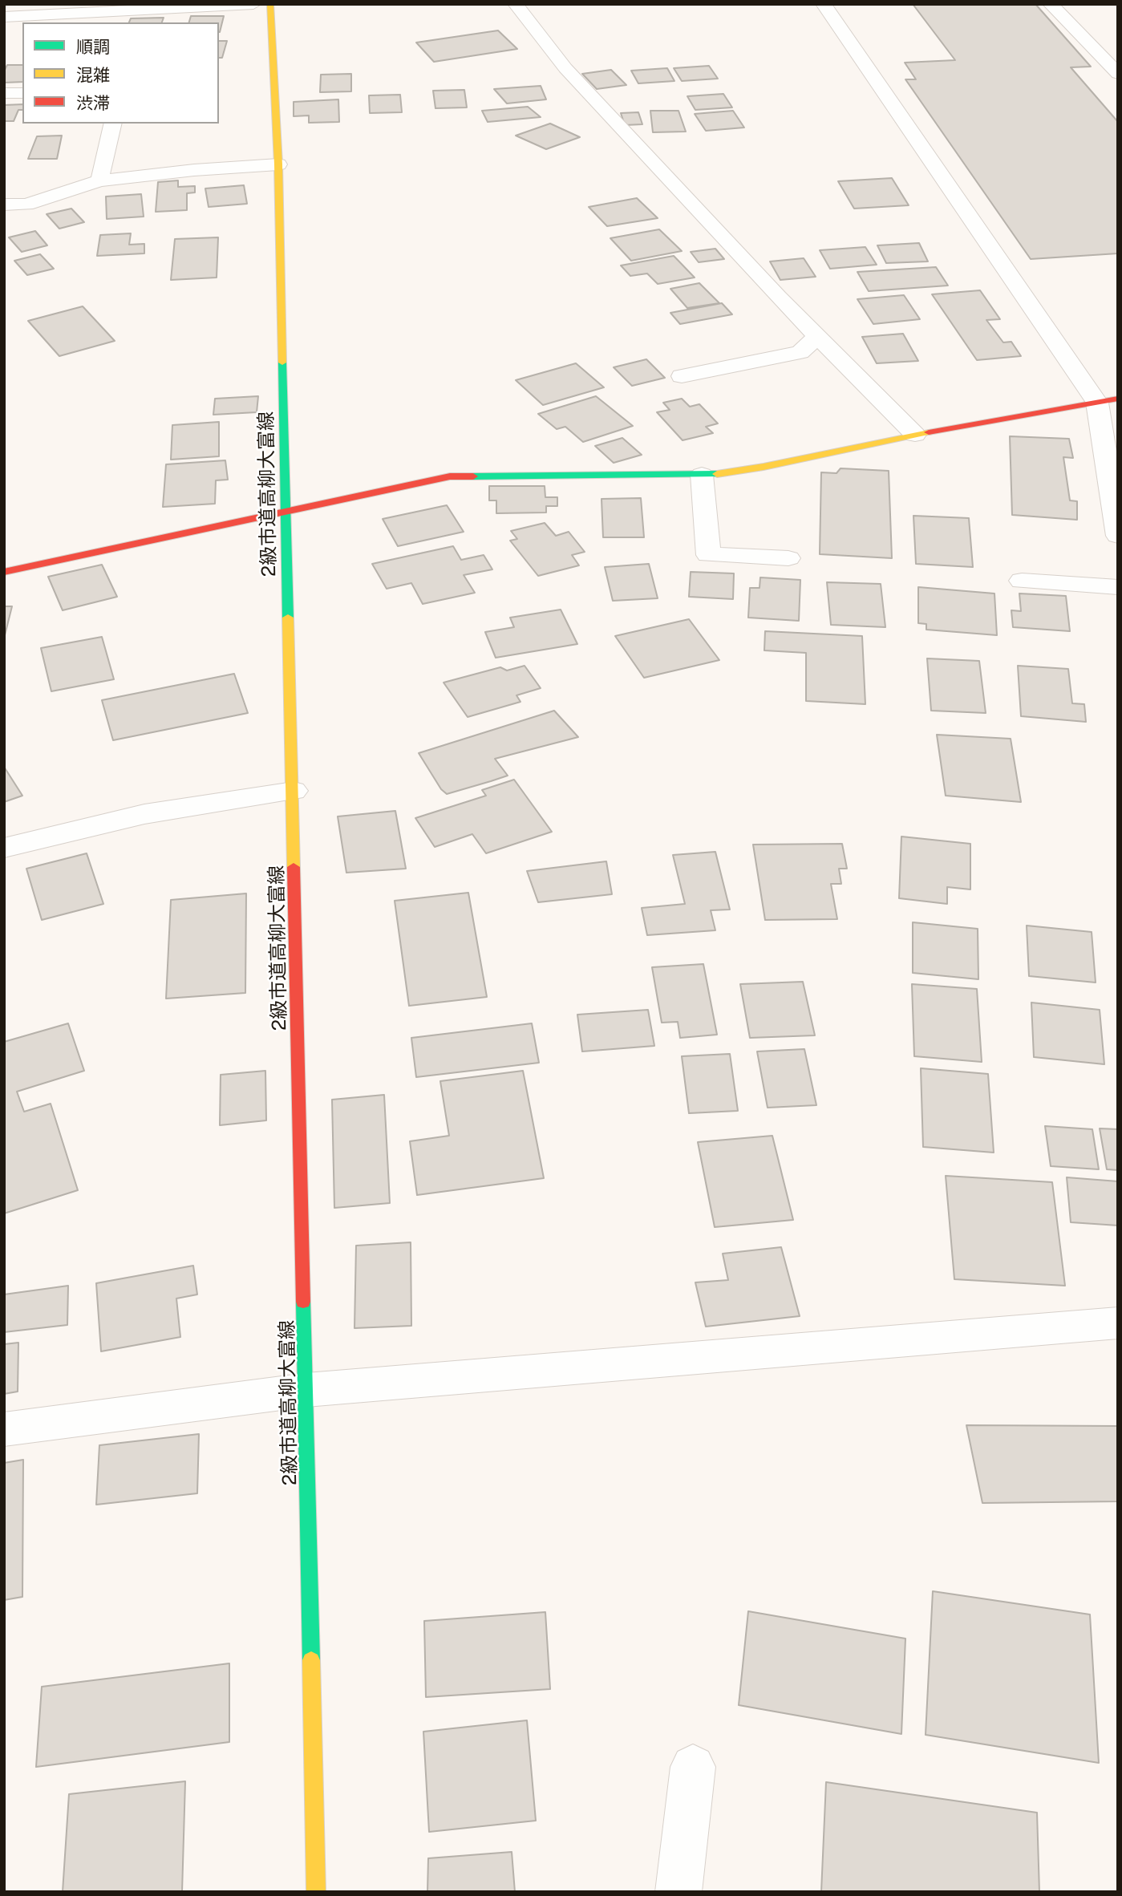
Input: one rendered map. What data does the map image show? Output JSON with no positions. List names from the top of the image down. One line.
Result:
{"streets":{"street":["2級市道高柳大富線"]},"legend":["順調","混雑","渋滞"]}
